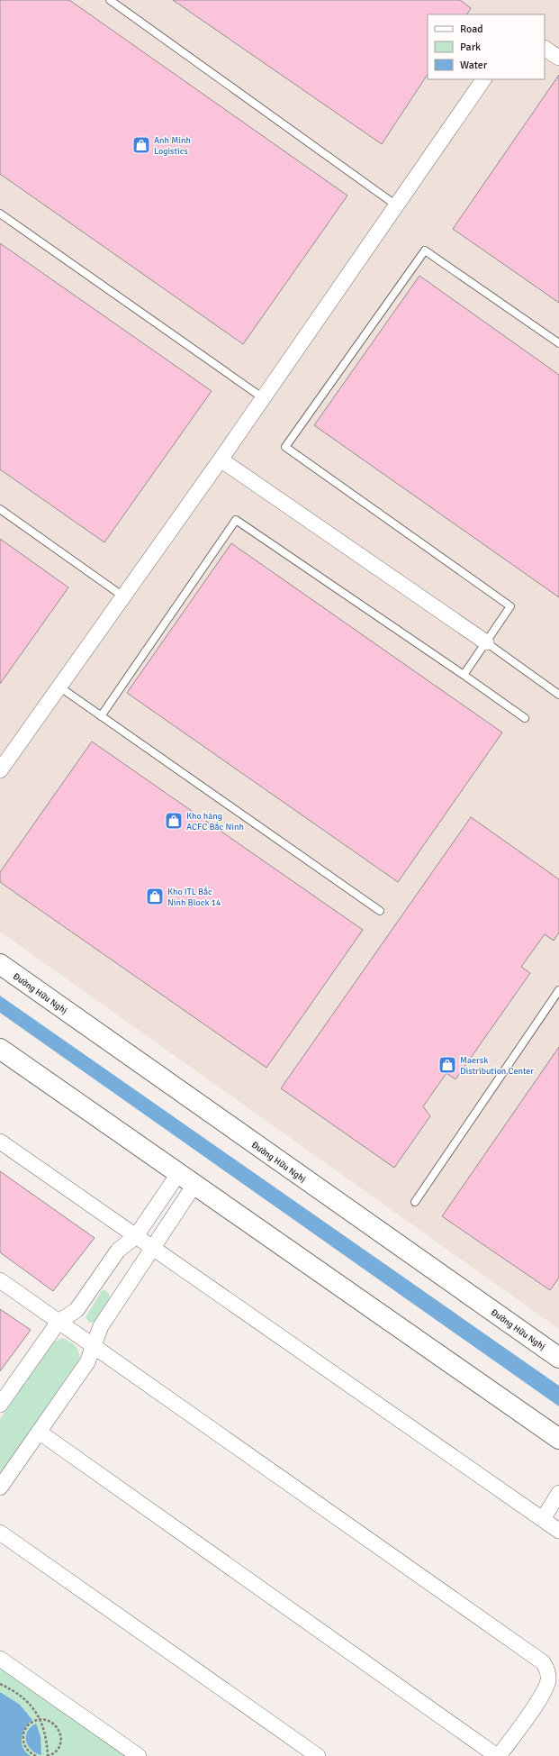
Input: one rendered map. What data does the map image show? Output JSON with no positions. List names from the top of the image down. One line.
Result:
{"streets":{"main road":["Đường Hữu Nghị"]},"places":{"shop":["Anh Minh Logistics","Kho hàng ACFC Bắc Ninh","Kho ITL Bắc Ninh Block 14","Maersk Distribution Center"]},"legend":["Road","Park","Water"]}
